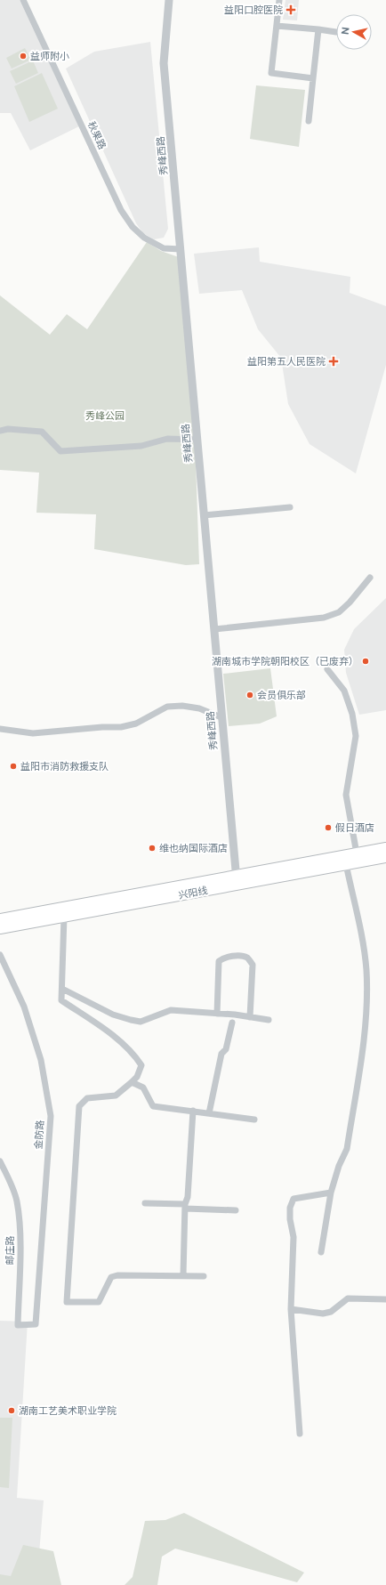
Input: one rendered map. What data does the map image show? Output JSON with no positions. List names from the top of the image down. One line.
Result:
{"streets":{"highway":["兴阳线"],"street":["秋果路","秀峰西路","金防路","邮庄路"]},"crossings":[["秋果路","秀峰西路"],["秀峰西路","兴阳线"],["金防路","邮庄路"]],"parks":["秀峰公园"],"places":{"health":["益阳口腔医院","益阳第五人民医院"],"other":["益师附小","湖南城市学院朝阳校区（已废弃）","会员俱乐部","益阳市消防救援支队","假日酒店","维也纳国际酒店","湖南工艺美术职业学院"]},"north":"left"}
